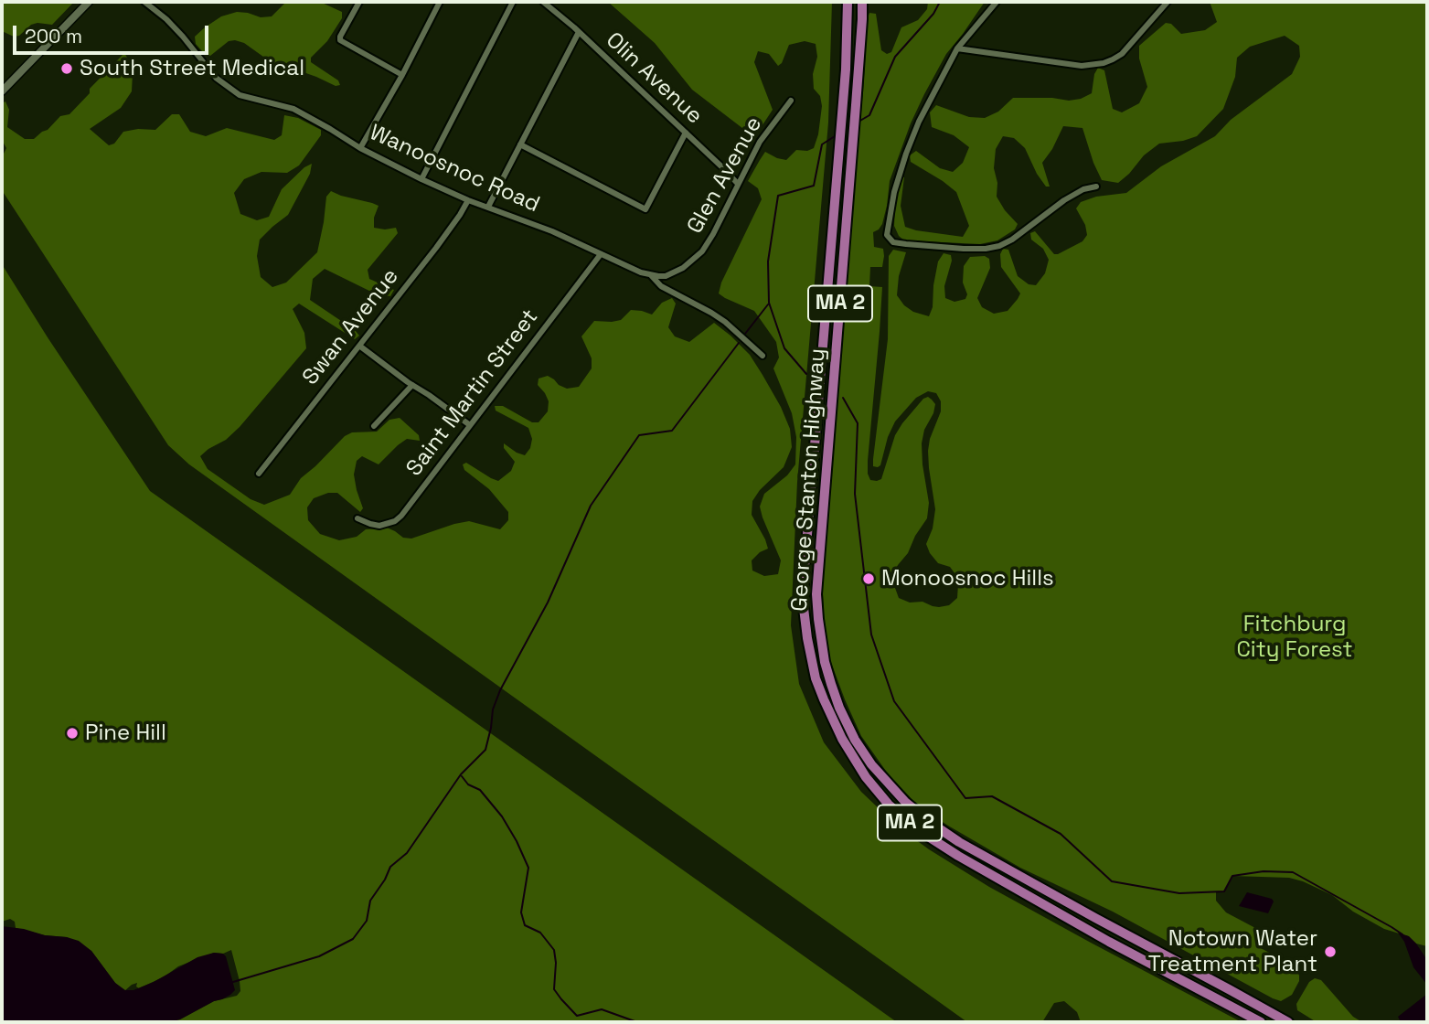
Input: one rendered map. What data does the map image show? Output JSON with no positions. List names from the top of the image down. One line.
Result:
{"streets":{"highway":["MA 2","George Stanton Highway"],"street":["Olin Avenue","Wanoosnoc Road","Glen Avenue","Swan Avenue","Saint Martin Street"]},"crossings":[["Olin Avenue","Glen Avenue"],["Wanoosnoc Road","Glen Avenue"],["Wanoosnoc Road","Swan Avenue"],["Wanoosnoc Road","Saint Martin Street"]],"parks":["Fitchburg City Forest"],"places":["South Street Medical","Monoosnoc Hills","Pine Hill","Notown Water Treatment Plant"],"scale_bar":"200 m"}
